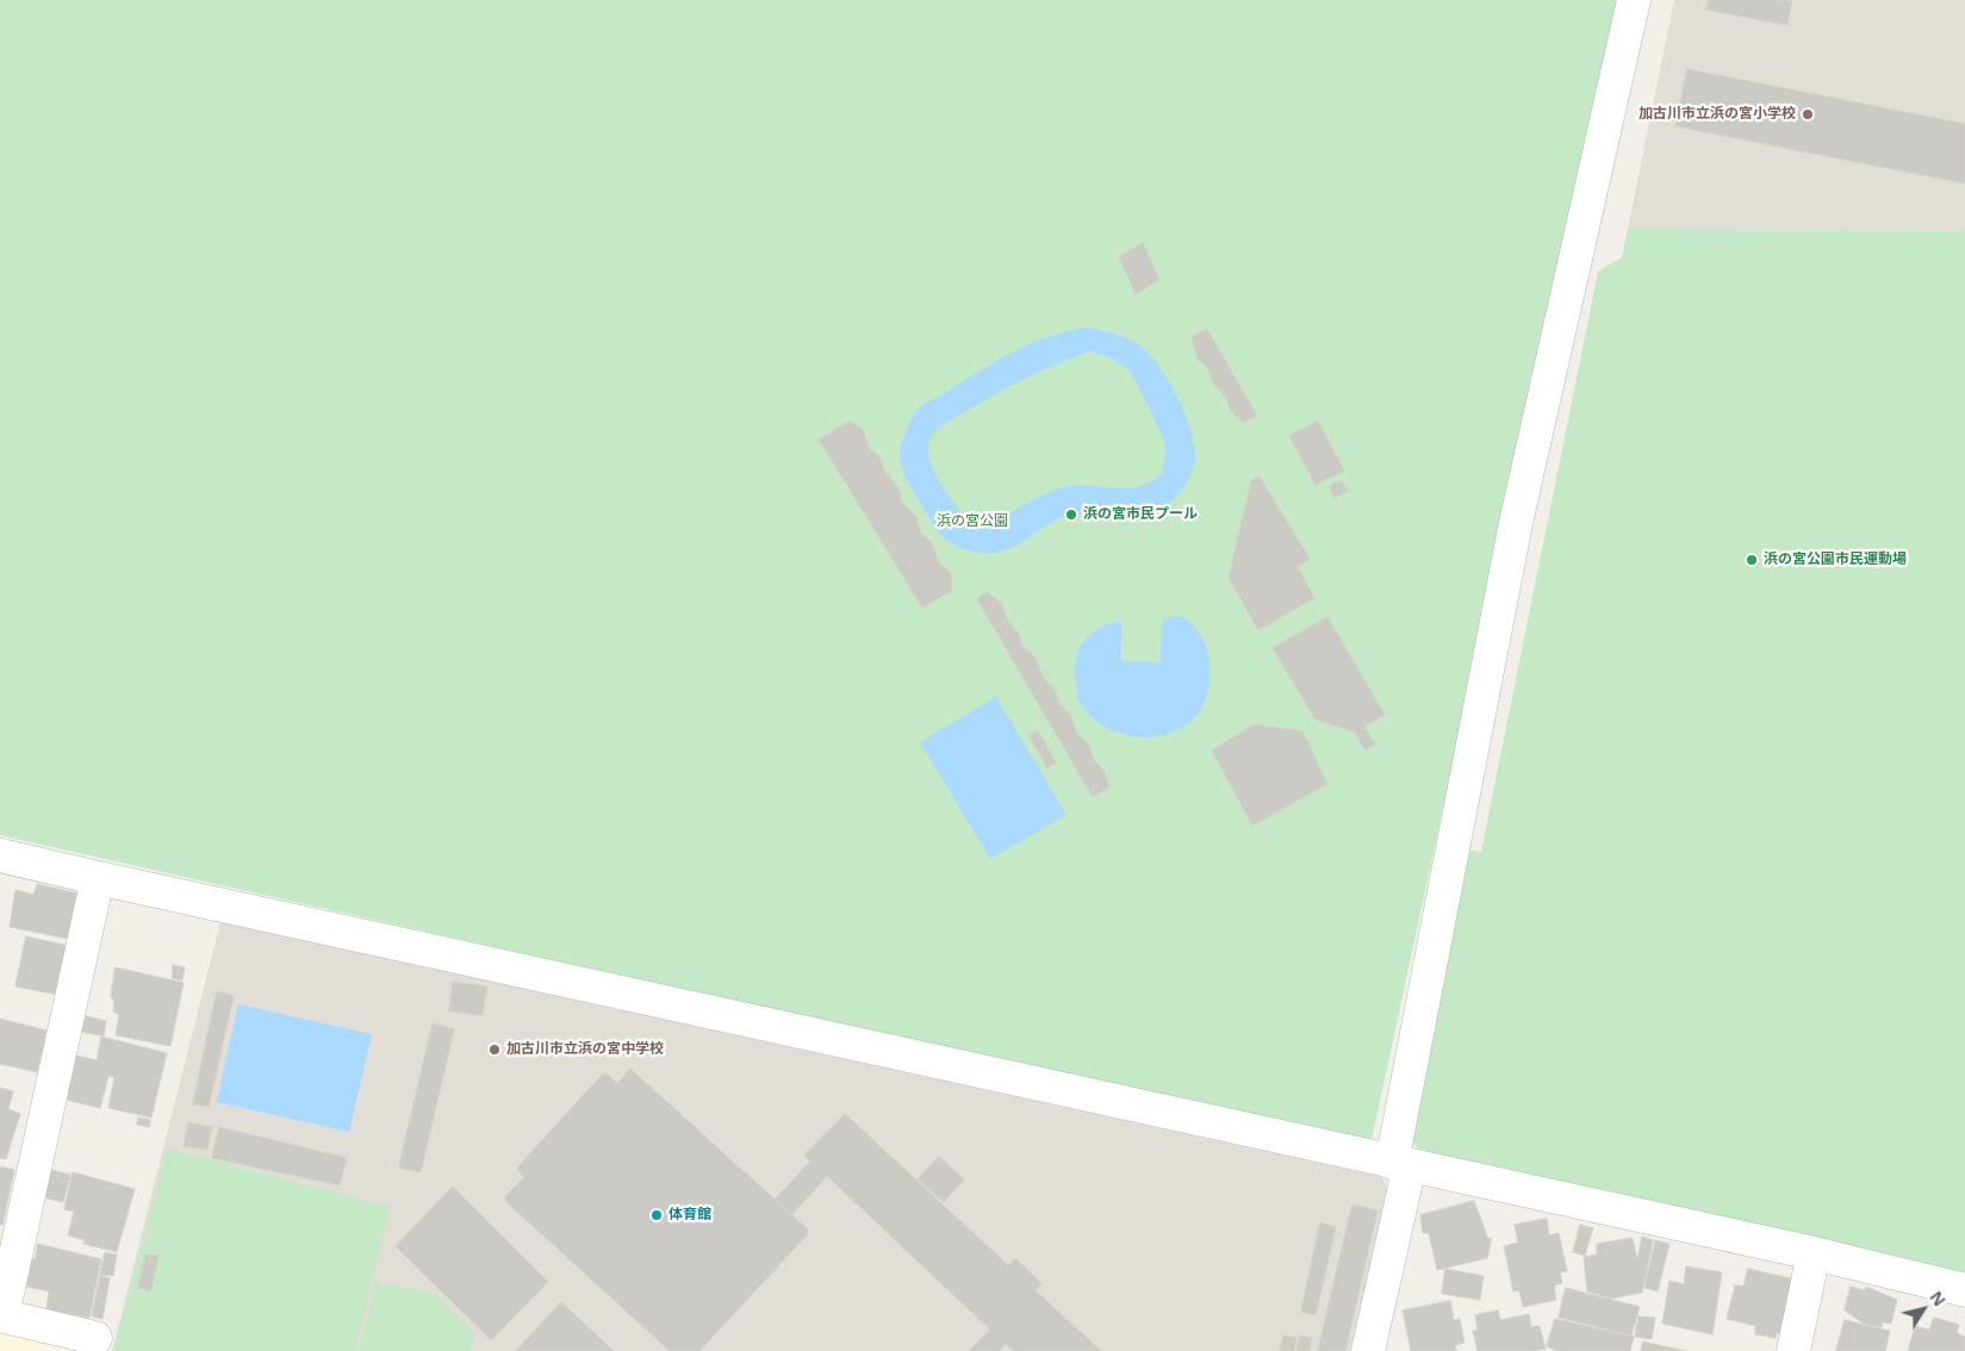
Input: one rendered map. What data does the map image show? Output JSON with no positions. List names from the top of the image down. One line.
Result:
{"parks":["浜の宮公園"],"places":["加古川市立浜の宮小学校","浜の宮市民プール","浜の宮公園市民運動場","加古川市立浜の宮中学校","体育館"],"north":"top right"}
